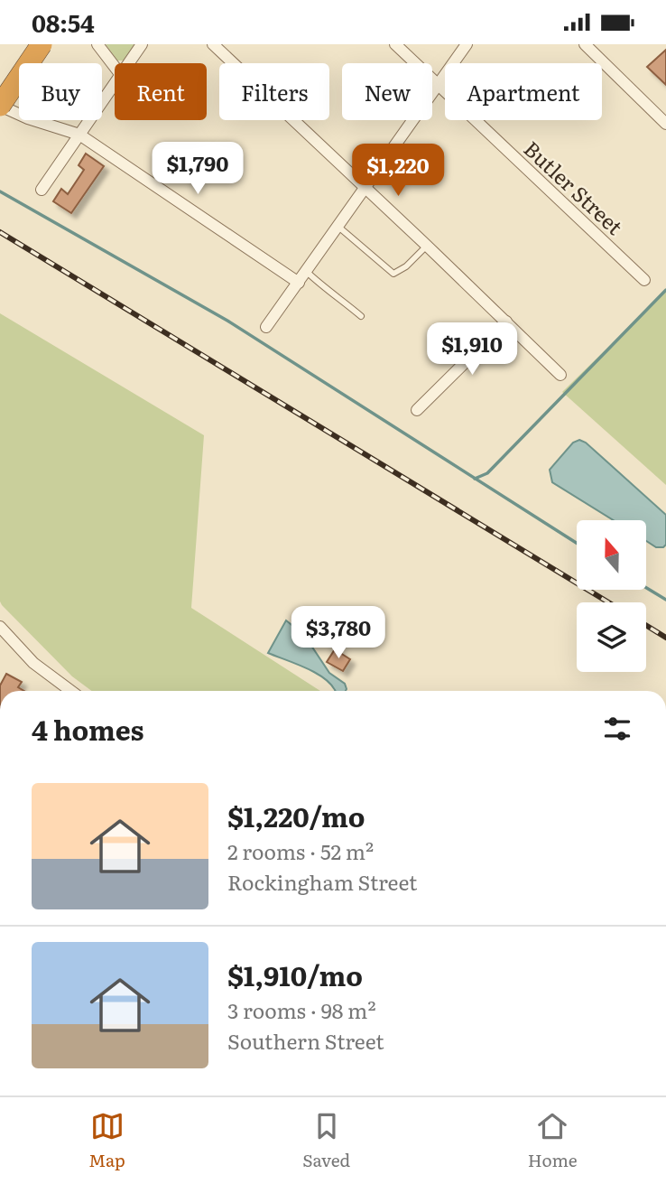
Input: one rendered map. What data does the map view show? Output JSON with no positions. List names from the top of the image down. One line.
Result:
{"streets":{"street":["Butler Street"]},"north":"top","page":{"status":"08:54","chip":["Buy","Rent","Filters","New","Apartment"],"price":["$1,790","$1,220","$1,910","$3,780"],"heading":"4 homes","list":[{"name":"$1,220/mo","note":"2 rooms · 52 m² · Rockingham Street"},{"name":"$1,910/mo","note":"3 rooms · 98 m² · Southern Street"}],"tabs":["Map","Saved","Home"]}}
